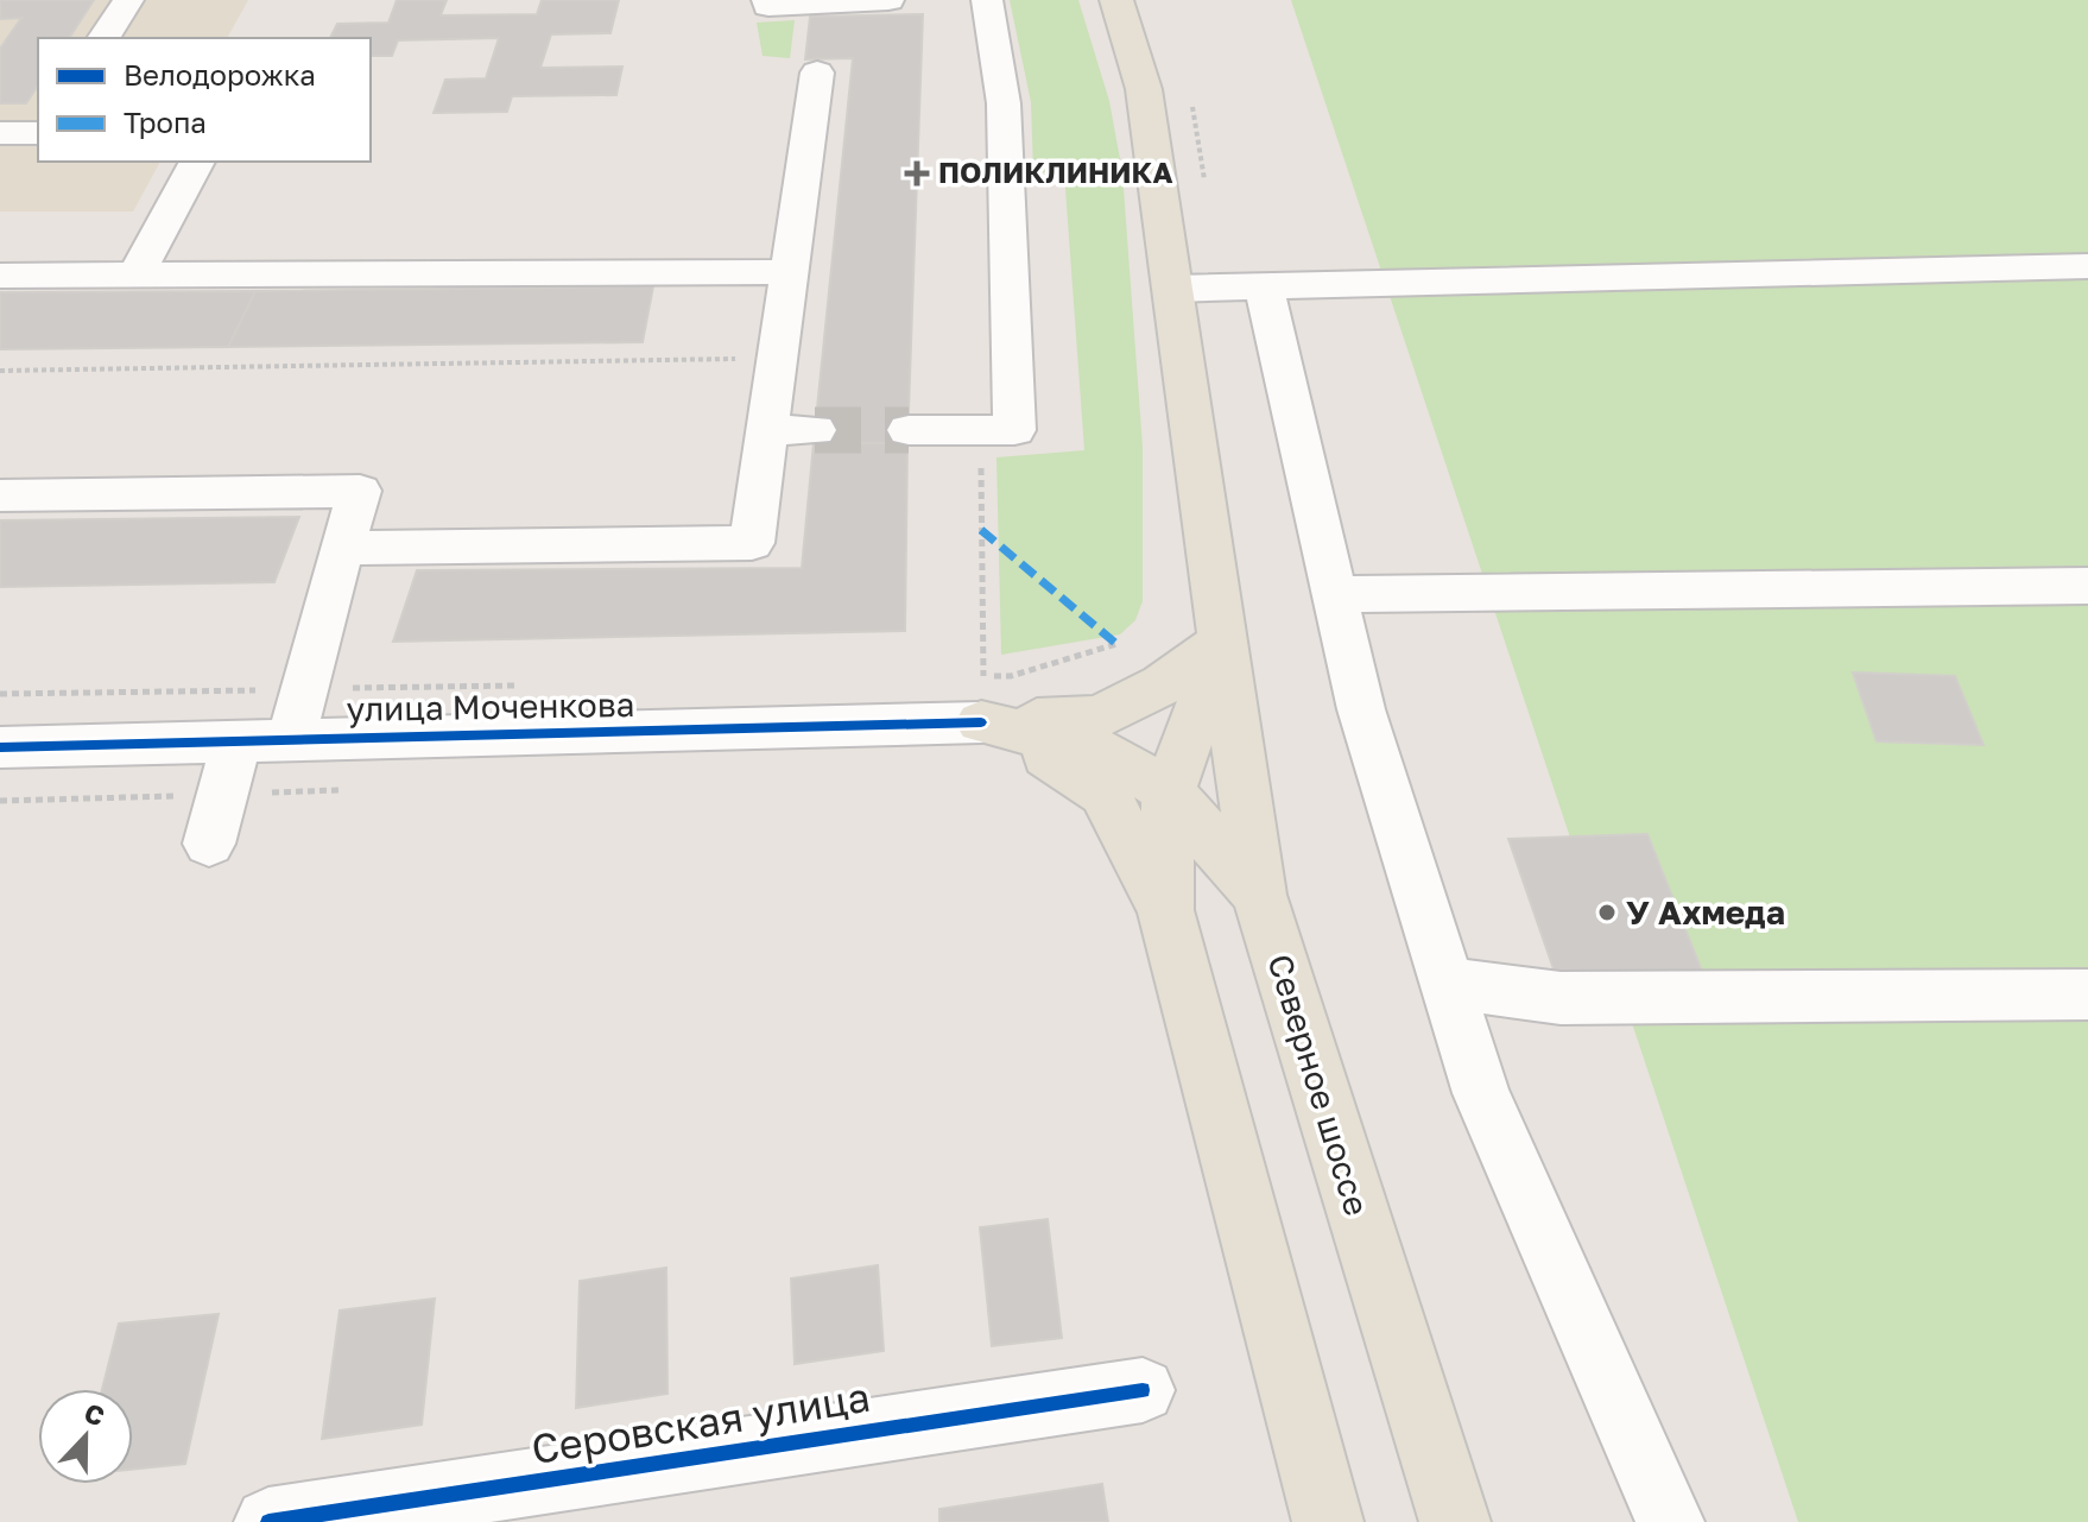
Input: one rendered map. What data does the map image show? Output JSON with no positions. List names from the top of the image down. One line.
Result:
{"streets":{"main road":["Северное шоссе"],"street":["улица Моченкова","Серовская улица"]},"places":{"health":["ПОЛИКЛИНИКА"],"other":["У Ахмеда"]},"legend":["Велодорожка","Тропа"],"north":"top"}
